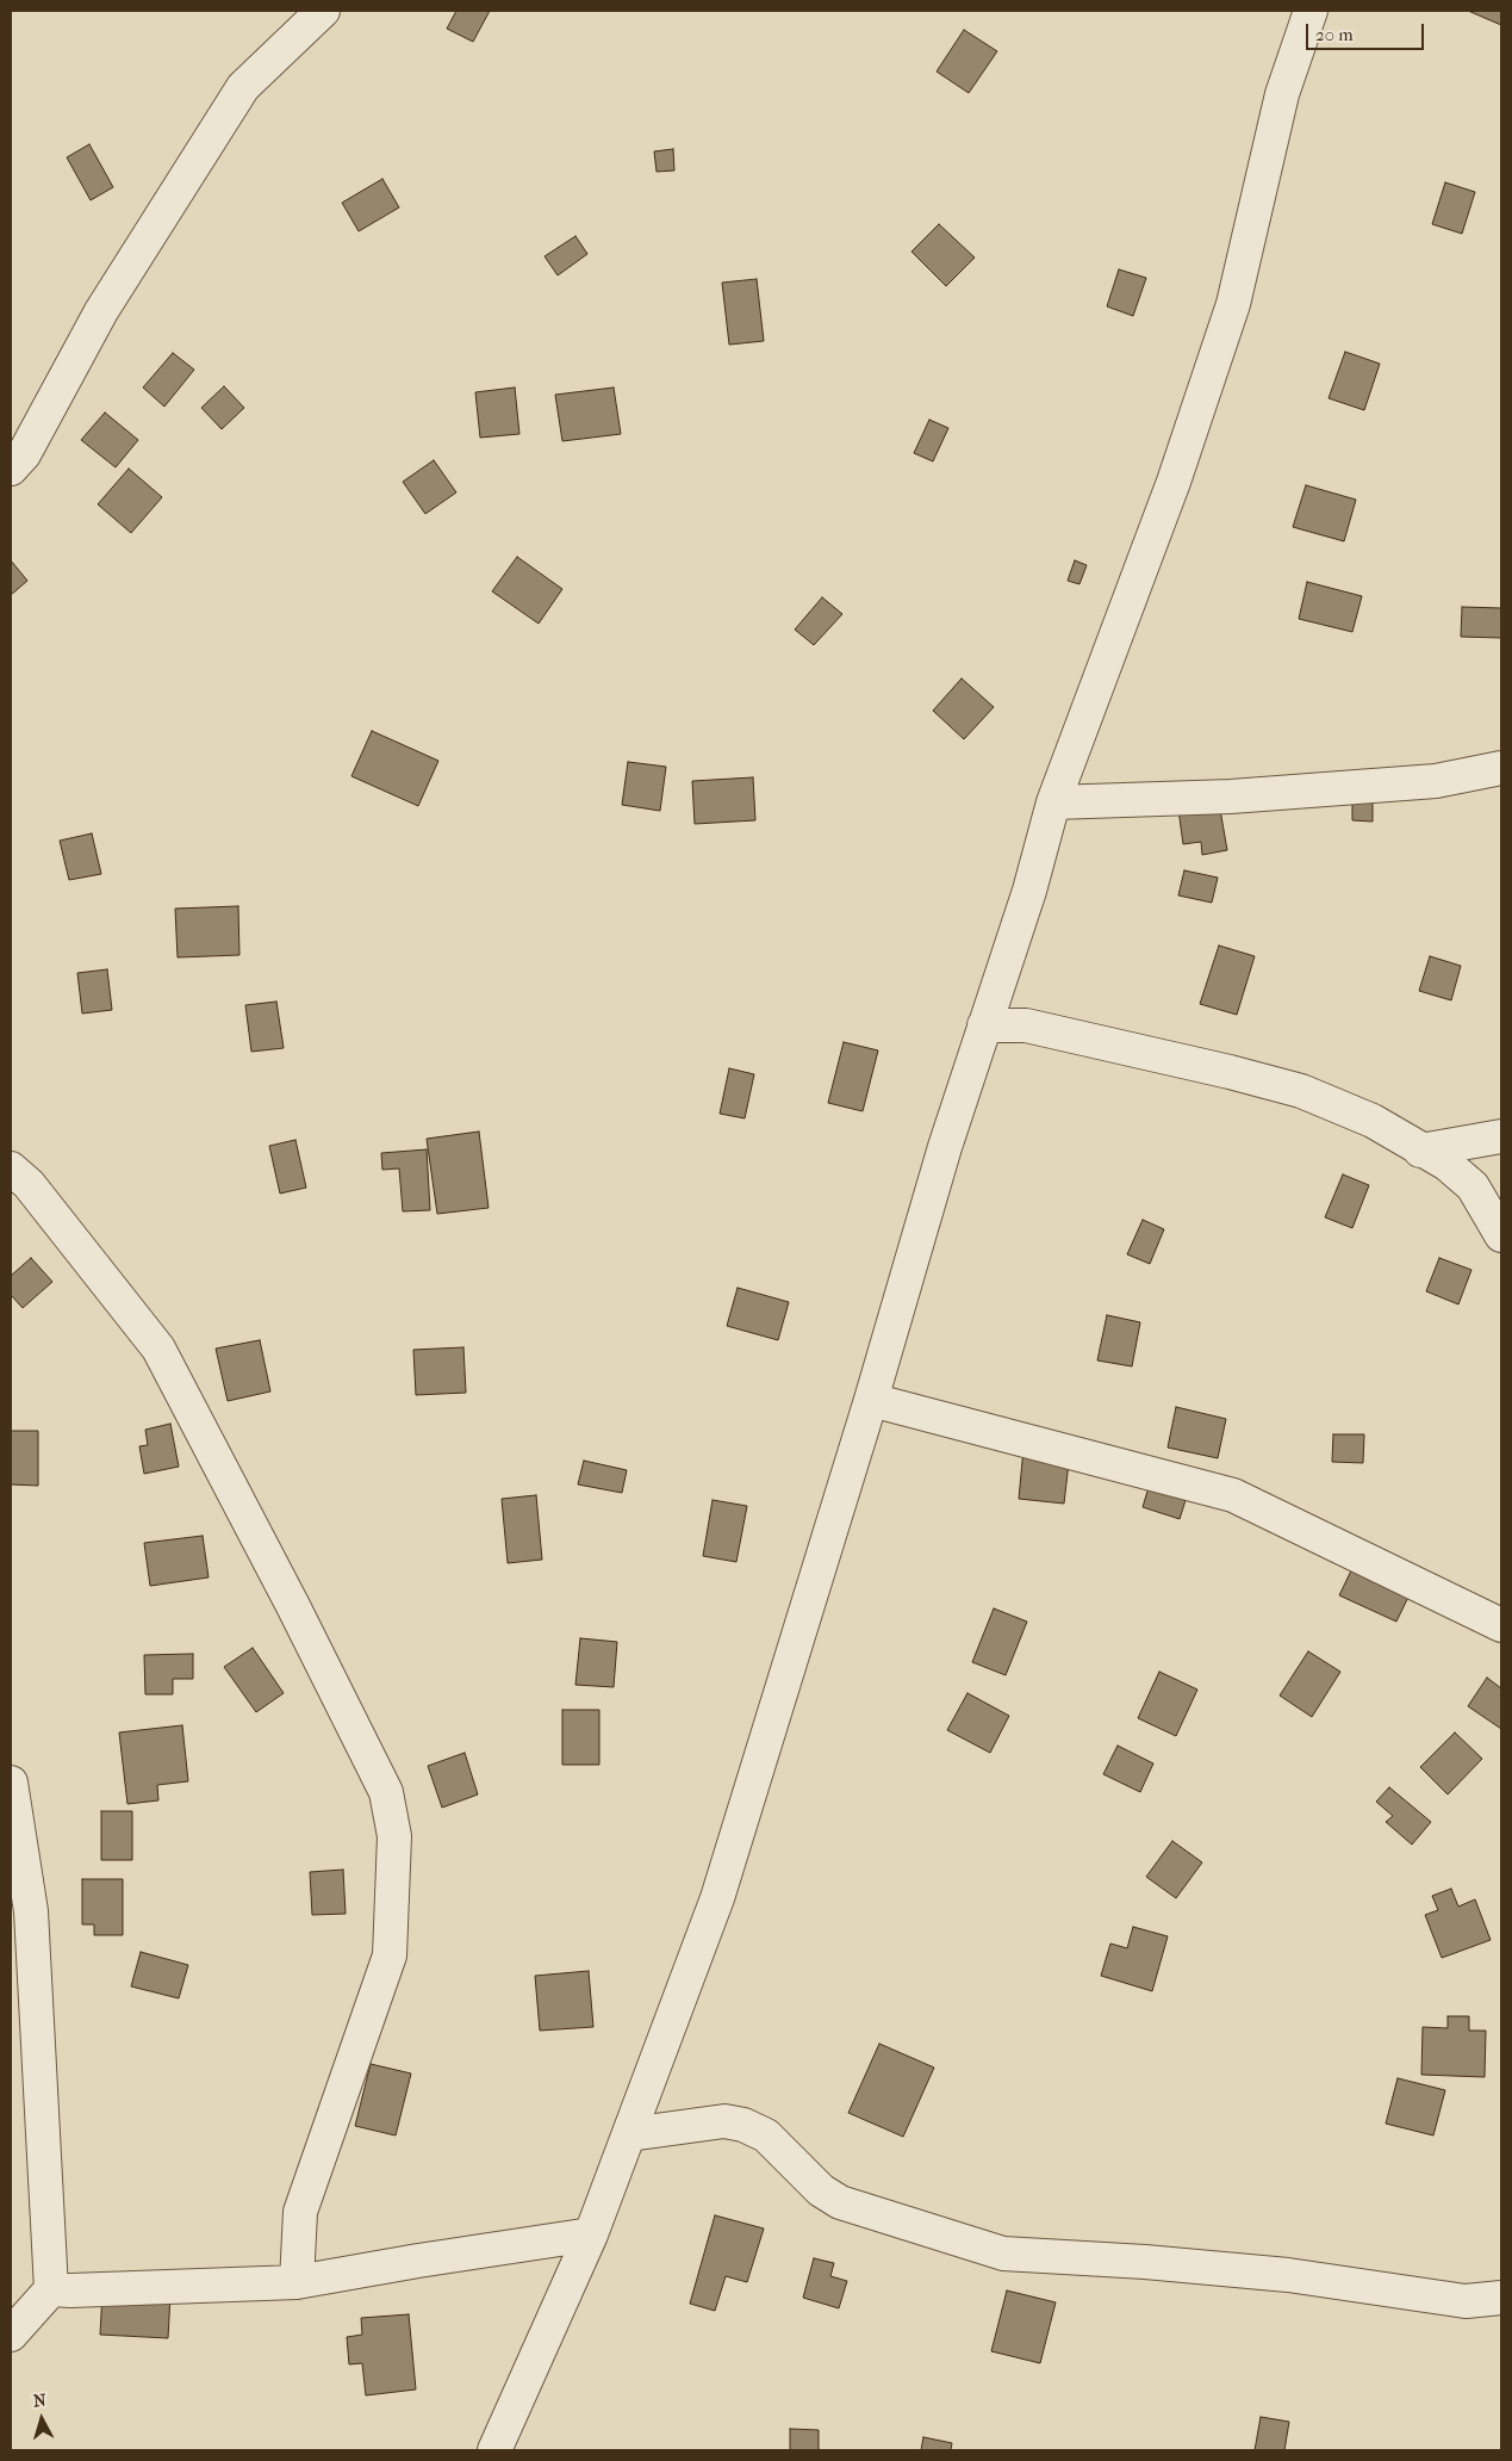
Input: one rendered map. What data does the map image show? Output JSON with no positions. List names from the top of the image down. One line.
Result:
{"scale_bar":"20 m","north":"top"}
